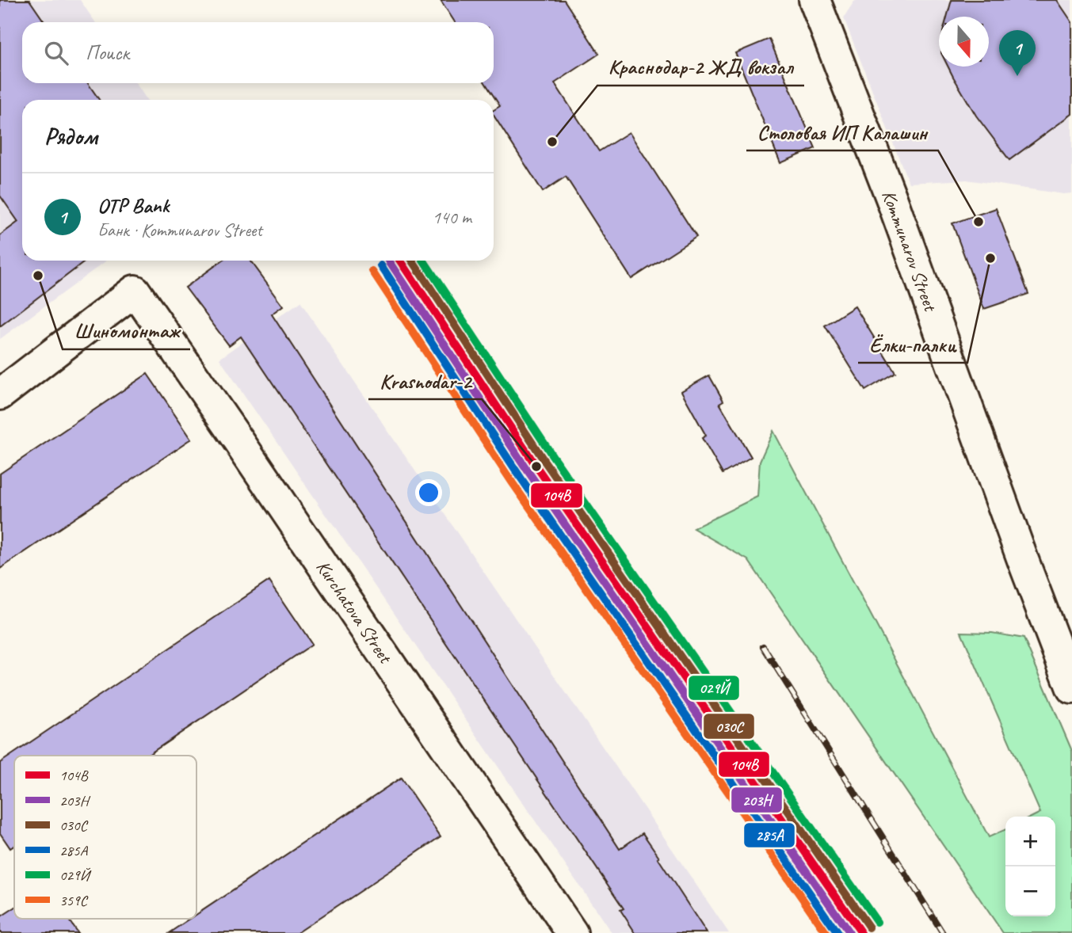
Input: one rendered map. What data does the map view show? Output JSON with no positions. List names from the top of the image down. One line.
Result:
{"streets":{"street":["Kommunarov Street","Kurchatova Street"]},"places":["Краснодар-2 ЖД вокзал","Столовая ИП Калашин","Ёлки-палки","Шиномонтаж","Krasnodar-2"],"lines":["transit line 104В","transit line 203Н","transit line 030C","transit line 029Й","transit line 285А","transit line 359С"],"legend":["104В","203Н","030C","285А","029Й","359С"],"north":"bottom","page":{"search":"Поиск","pins":"1","heading":"Рядом","list":[{"mark":"1","name":"OTP Bank","note":"Банк · Kommunarov Street","value":"140 m"}],"map_buttons":["+","−"]}}
